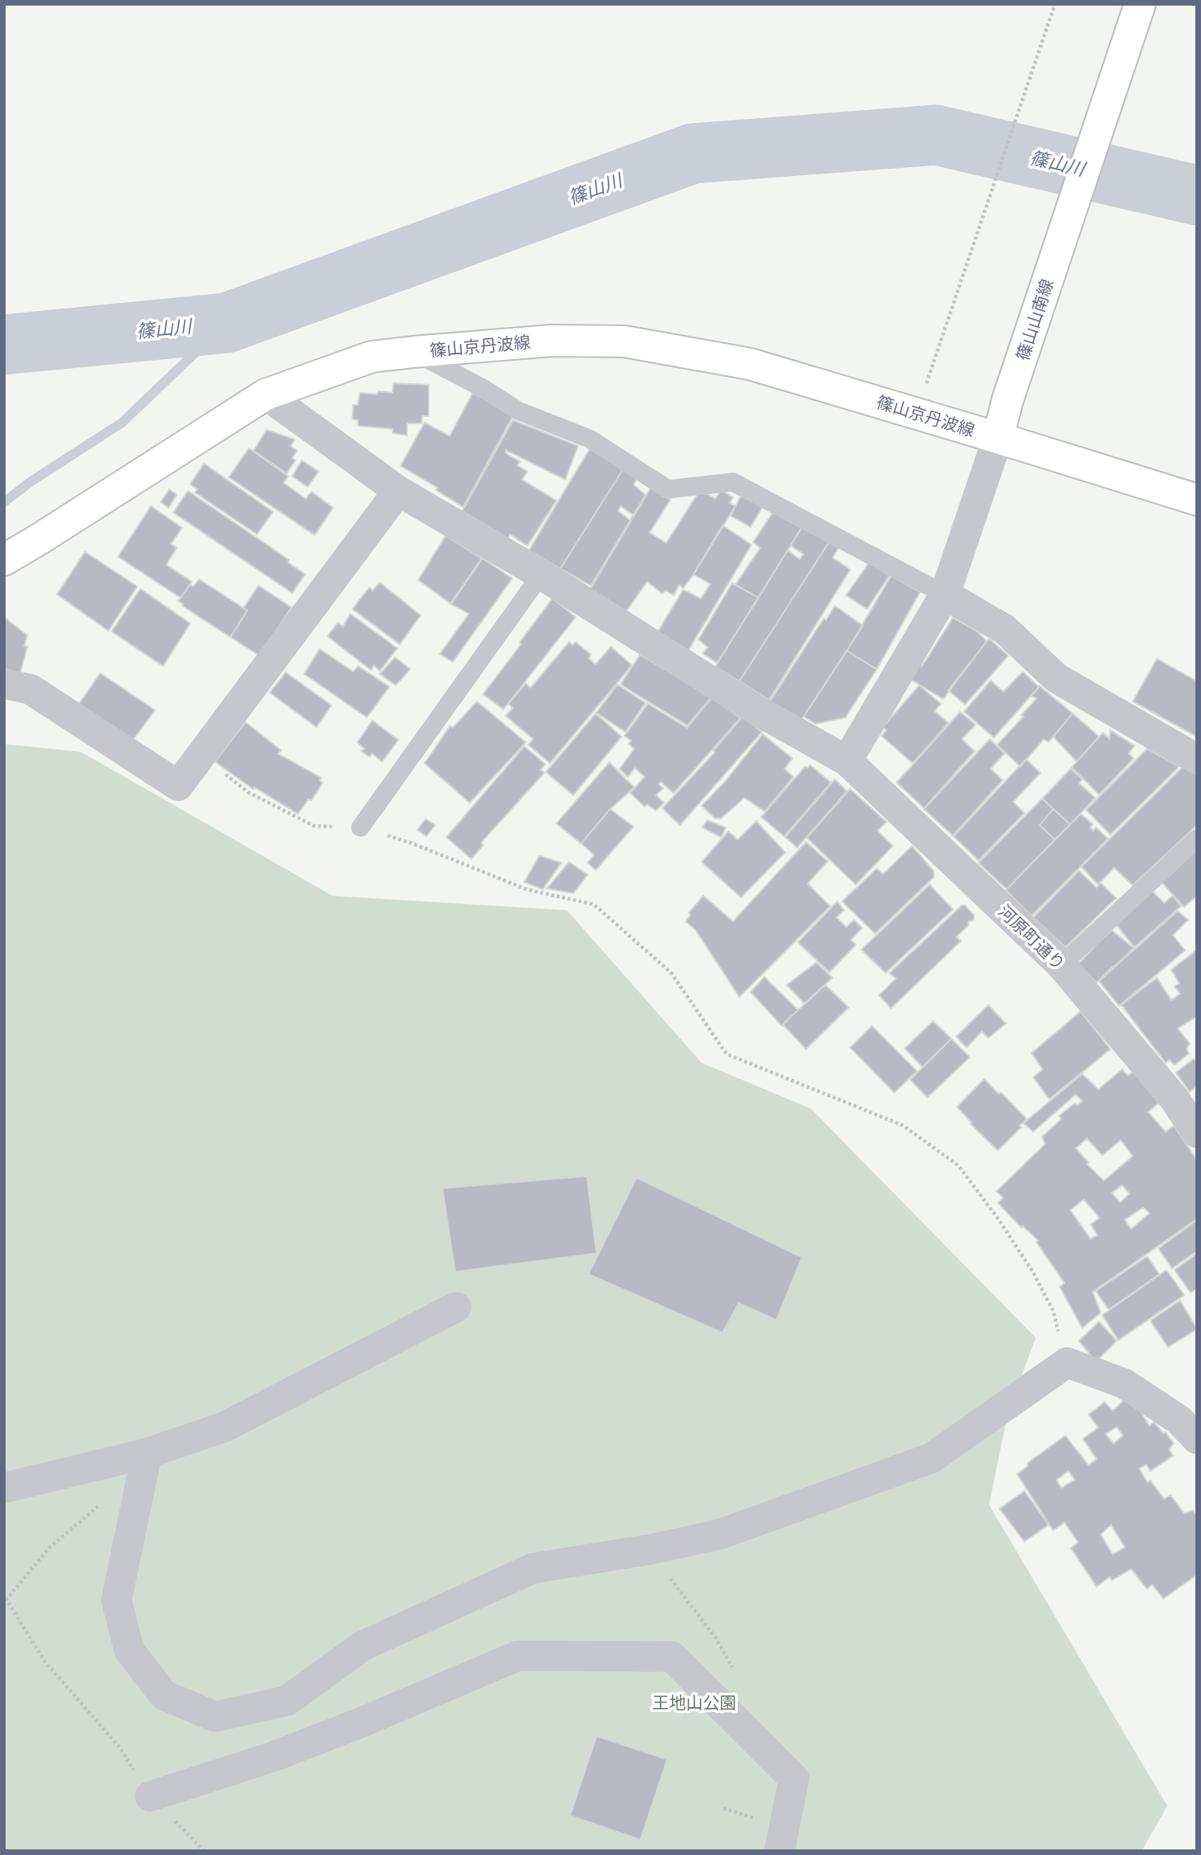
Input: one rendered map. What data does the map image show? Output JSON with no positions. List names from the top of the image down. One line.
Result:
{"streets":{"main road":["篠山山南線","篠山京丹波線"],"street":["河原町通り"]},"crossings":[["篠山山南線","篠山京丹波線"],["篠山京丹波線","河原町通り"]],"water":["篠山川"],"parks":["王地山公園"]}
